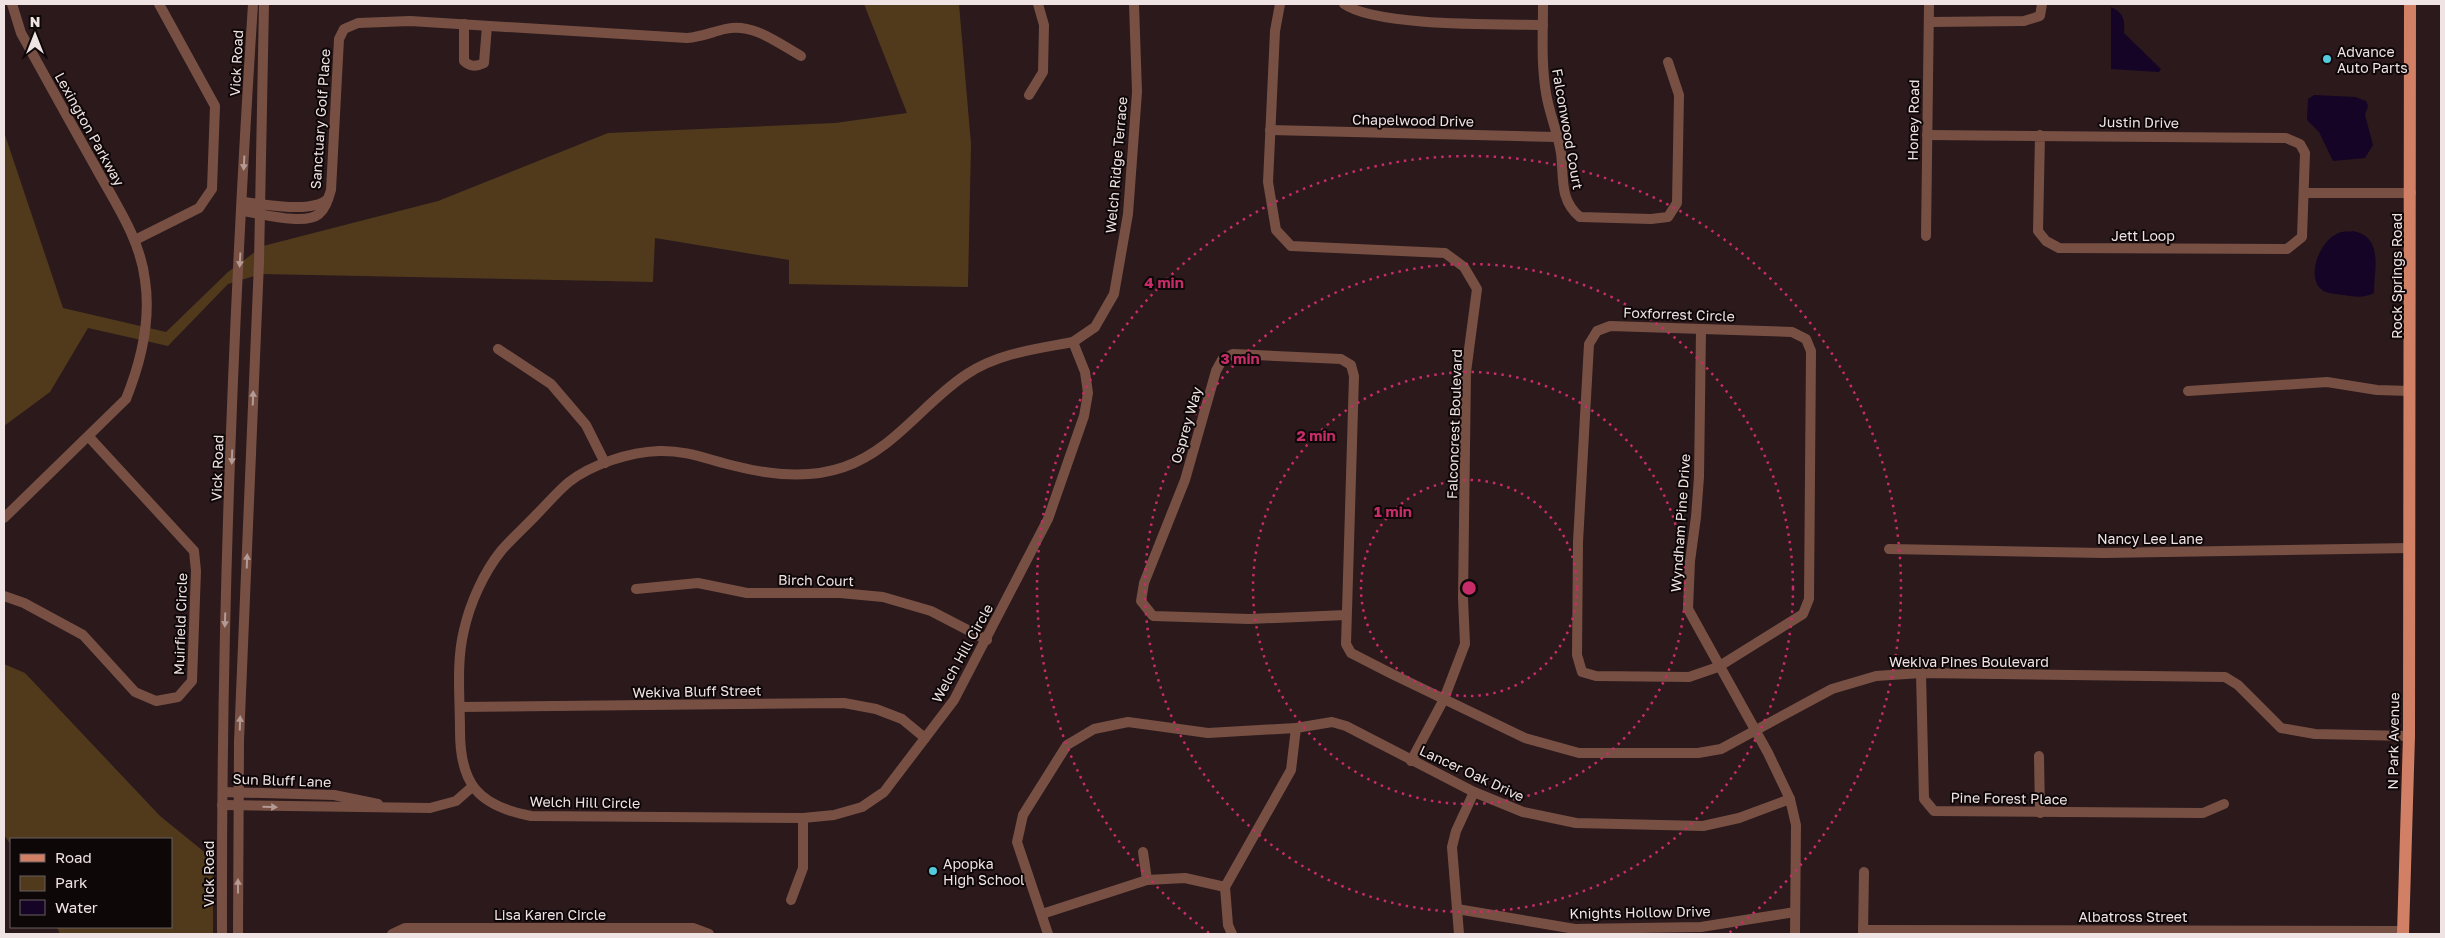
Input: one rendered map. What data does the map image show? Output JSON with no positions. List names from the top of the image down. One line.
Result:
{"streets":{"main road":["Rock Springs Road","N Park Avenue"],"street":["Vick Road","Sanctuary Golf Place","Chapelwood Drive","Honey Road","Justin Drive","Lexington Parkway","Falconwood Court","Welch Ridge Terrace","Jett Loop","Foxforrest Circle","Falconcrest Boulevard","Osprey Way","Wyndham Pine Drive","Nancy Lee Lane","Birch Court","Muirfield Circle","Welch Hill Circle","Wekiva Pines Boulevard","Wekiva Bluff Street","Lancer Oak Drive","Sun Bluff Lane","Pine Forest Place","Knights Hollow Drive","Lisa Karen Circle","Albatross Street"]},"crossings":[["Vick Road","Sanctuary Golf Place"],["Vick Road","Sun Bluff Lane"],["Chapelwood Drive","Falconwood Court"],["Chapelwood Drive","Falconcrest Boulevard"],["Honey Road","Justin Drive"],["Justin Drive","Jett Loop"],["Lexington Parkway","Muirfield Circle"],["Welch Ridge Terrace","Welch Hill Circle"],["Rock Springs Road","Nancy Lee Lane"],["Rock Springs Road","N Park Avenue"],["Foxforrest Circle","Wyndham Pine Drive"],["Falconcrest Boulevard","Wekiva Pines Boulevard"],["Falconcrest Boulevard","Lancer Oak Drive"],["Osprey Way","Wekiva Pines Boulevard"],["Wyndham Pine Drive","Wekiva Pines Boulevard"],["Wyndham Pine Drive","Lancer Oak Drive"],["Wyndham Pine Drive","Knights Hollow Drive"],["Nancy Lee Lane","N Park Avenue"],["Birch Court","Welch Hill Circle"],["Welch Hill Circle","Wekiva Bluff Street"],["Welch Hill Circle","Sun Bluff Lane"],["Wekiva Pines Boulevard","N Park Avenue"],["Wekiva Pines Boulevard","Pine Forest Place"],["N Park Avenue","Albatross Street"]],"places":["Advance Auto Parts","Apopka High School"],"legend":["Road","Park","Water"],"north":"top","rings":["4 min","3 min","2 min","1 min"]}
